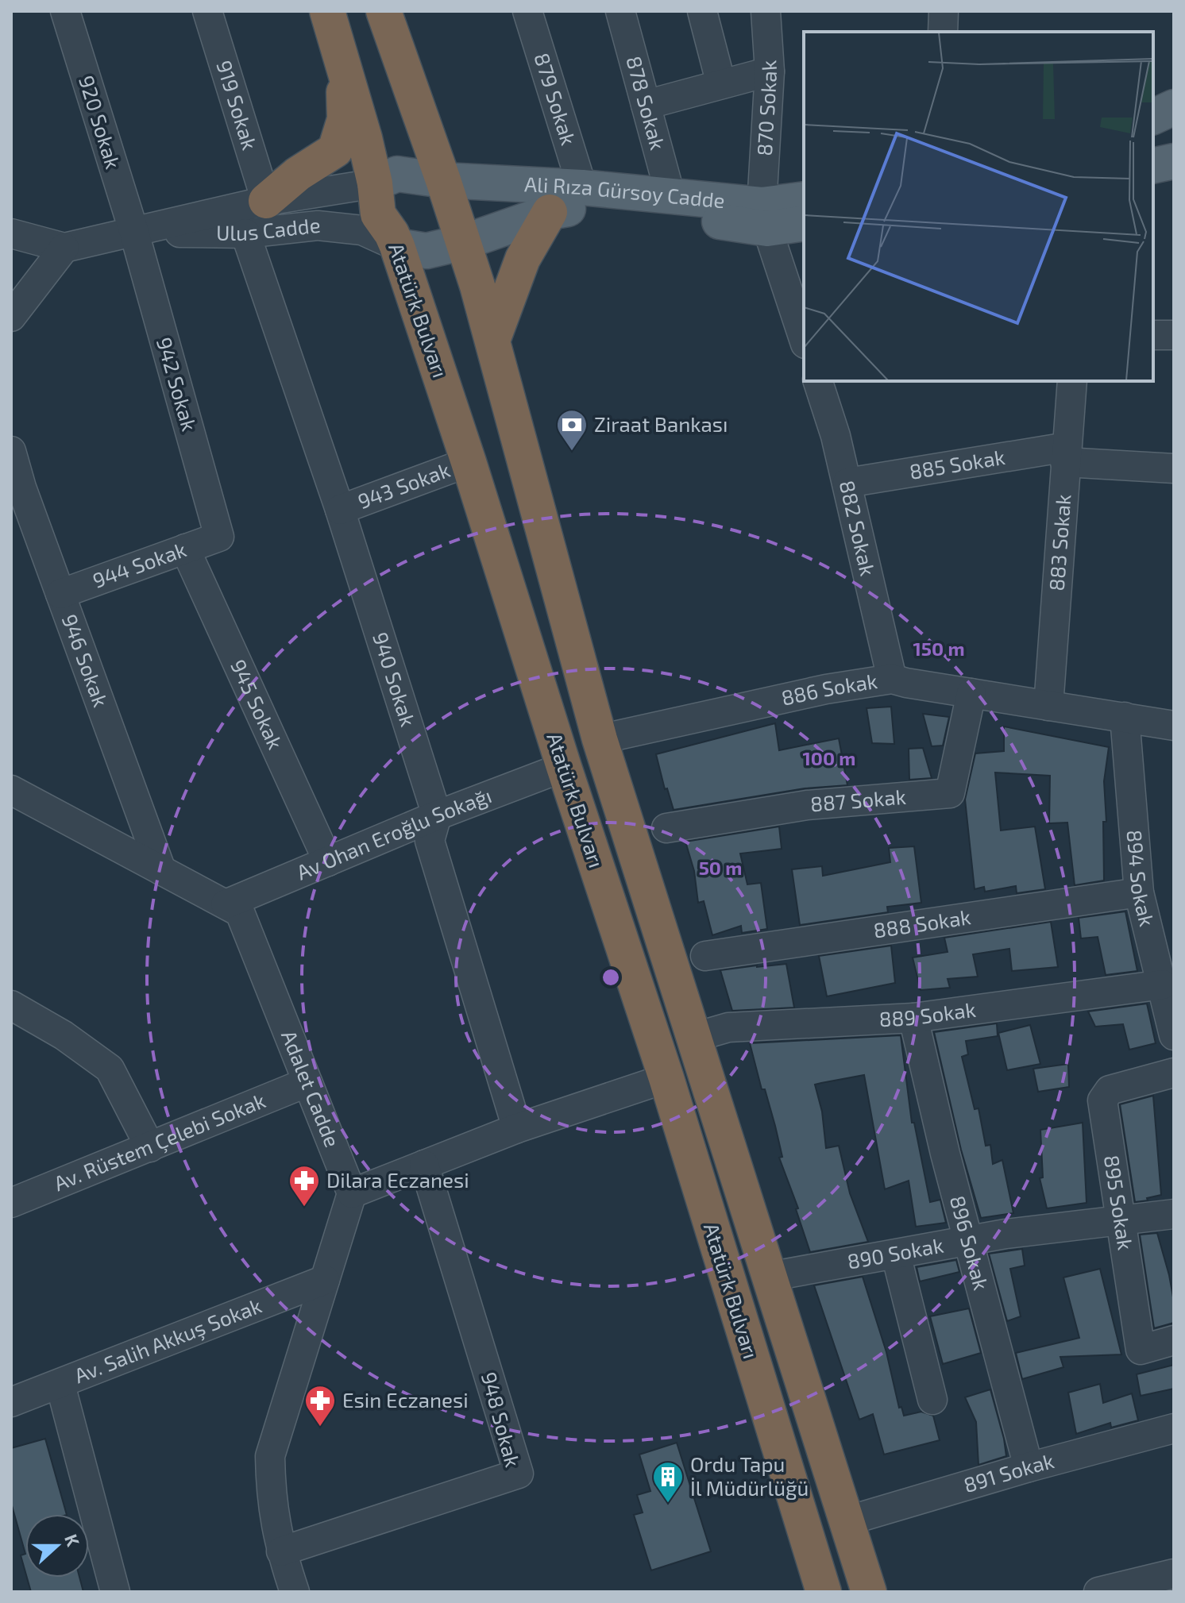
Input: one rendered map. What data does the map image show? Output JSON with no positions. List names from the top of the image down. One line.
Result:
{"streets":{"highway":["Atatürk Bulvarı"],"main road":["Ali Rıza Gürsoy Cadde"],"street":["879 Sokak","878 Sokak","919 Sokak","870 Sokak","920 Sokak","Ulus Cadde","942 Sokak","885 Sokak","943 Sokak","882 Sokak","883 Sokak","944 Sokak","946 Sokak","940 Sokak","886 Sokak","945 Sokak","887 Sokak","Av Ohan Eroğlu Sokağı","894 Sokak","888 Sokak","889 Sokak","Adalet Cadde","Av. Rüstem Çelebi Sokak","895 Sokak","896 Sokak","890 Sokak","Av. Salih Akkuş Sokak","948 Sokak","891 Sokak"]},"crossings":[["879 Sokak","Ali Rıza Gürsoy Cadde"],["878 Sokak","Ali Rıza Gürsoy Cadde"],["919 Sokak","Ulus Cadde"],["870 Sokak","Ali Rıza Gürsoy Cadde"],["920 Sokak","Ulus Cadde"],["920 Sokak","942 Sokak"],["Ali Rıza Gürsoy Cadde","Ulus Cadde"],["Ali Rıza Gürsoy Cadde","Atatürk Bulvarı"],["Ulus Cadde","Atatürk Bulvarı"],["Ulus Cadde","942 Sokak"],["Ulus Cadde","940 Sokak"],["Atatürk Bulvarı","943 Sokak"],["Atatürk Bulvarı","886 Sokak"],["Atatürk Bulvarı","Av Ohan Eroğlu Sokağı"],["Atatürk Bulvarı","889 Sokak"],["Atatürk Bulvarı","890 Sokak"],["Atatürk Bulvarı","891 Sokak"],["942 Sokak","944 Sokak"],["885 Sokak","882 Sokak"],["885 Sokak","883 Sokak"],["943 Sokak","940 Sokak"],["882 Sokak","886 Sokak"],["883 Sokak","886 Sokak"],["944 Sokak","946 Sokak"],["944 Sokak","945 Sokak"],["946 Sokak","Adalet Cadde"],["940 Sokak","Av Ohan Eroğlu Sokağı"],["886 Sokak","887 Sokak"],["886 Sokak","894 Sokak"],["945 Sokak","Av Ohan Eroğlu Sokağı"],["Av Ohan Eroğlu Sokağı","Adalet Cadde"],["894 Sokak","888 Sokak"],["894 Sokak","889 Sokak"],["889 Sokak","896 Sokak"],["Adalet Cadde","Av. Rüstem Çelebi Sokak"],["895 Sokak","890 Sokak"],["896 Sokak","890 Sokak"],["896 Sokak","891 Sokak"]],"places":{"bank":["Ziraat Bankası"],"pharmacy":["Dilara Eczanesi","Esin Eczanesi"],"building":["Ordu Tapu İl Müdürlüğü"]},"north":"right","rings":["150 m","100 m","50 m"]}
